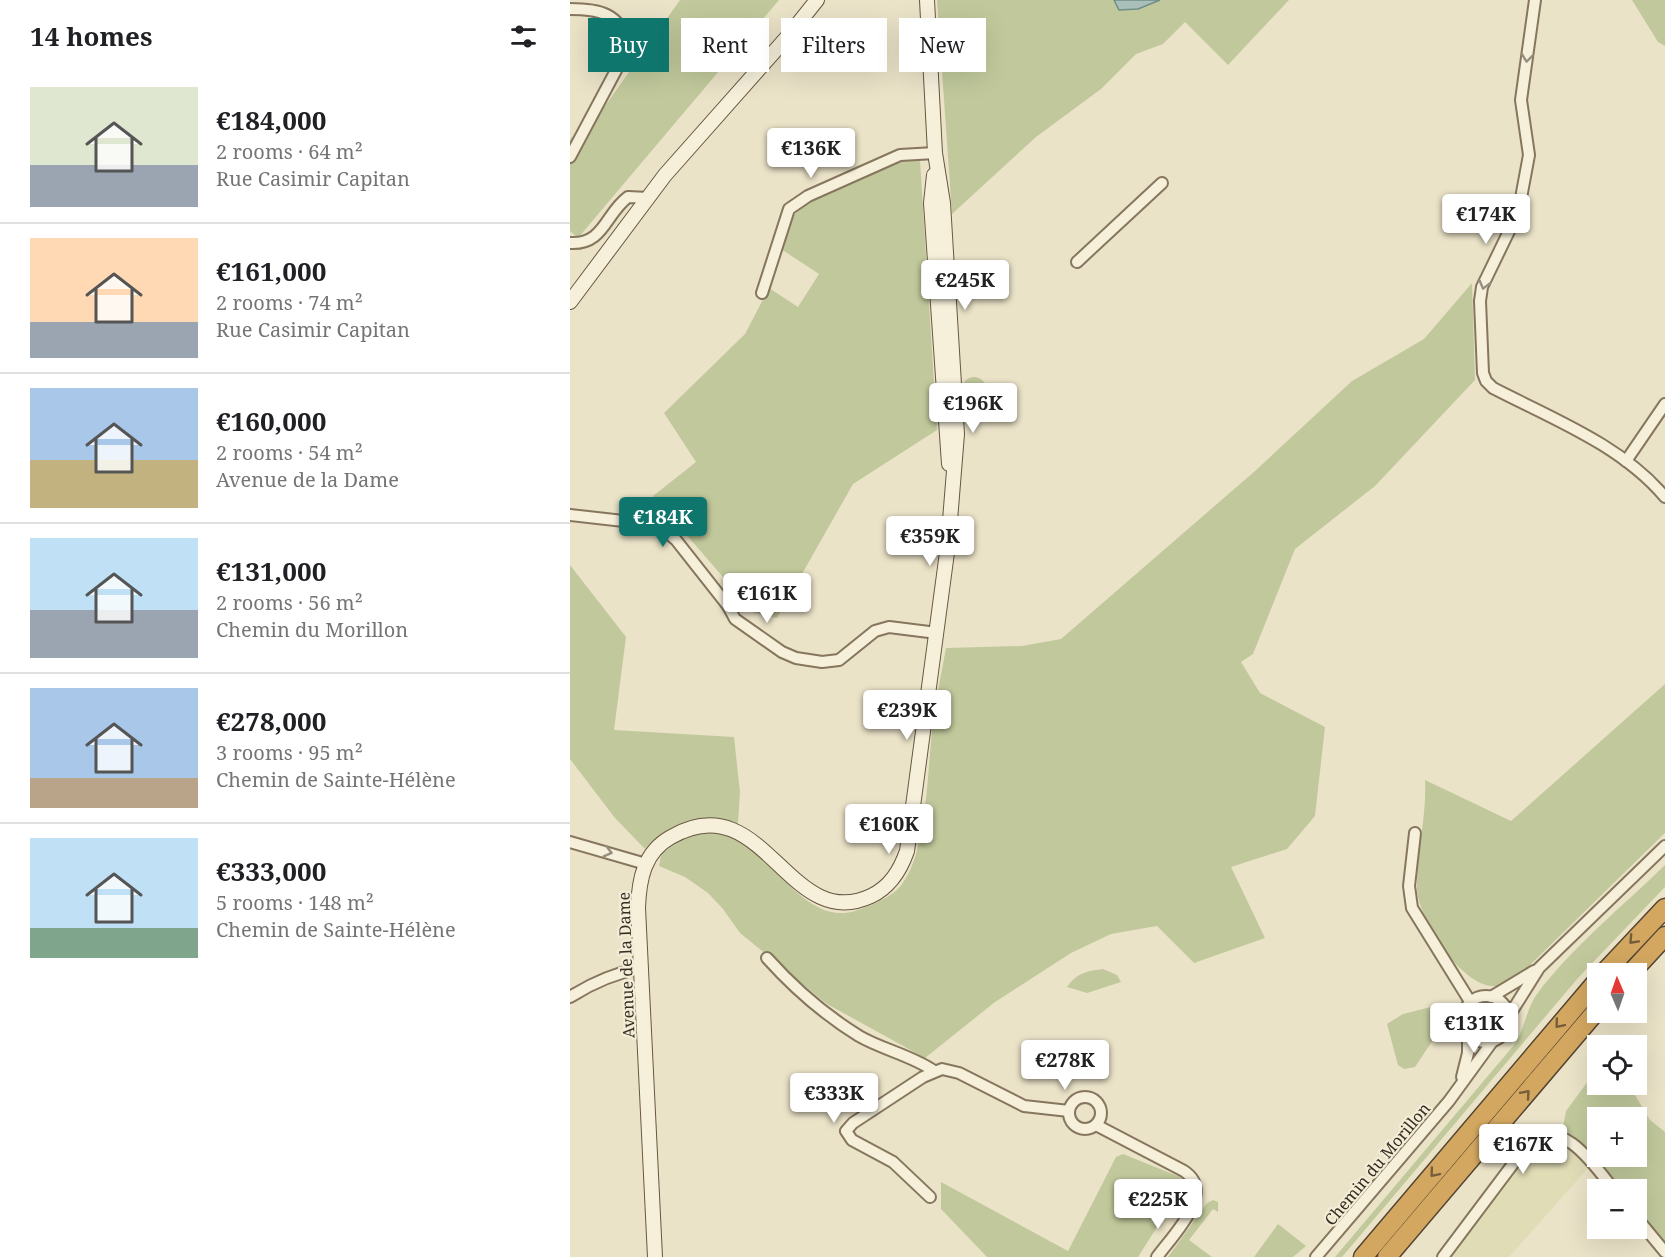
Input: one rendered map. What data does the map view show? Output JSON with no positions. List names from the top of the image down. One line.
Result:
{"streets":{"main road":["Avenue de la Dame"],"street":["Chemin du Morillon"]},"north":"top","page":{"heading":"14 homes","chip":["Buy","Rent","Filters","New"],"list":[{"name":"€184,000","note":"2 rooms · 64 m² · Rue Casimir Capitan"},{"name":"€161,000","note":"2 rooms · 74 m² · Rue Casimir Capitan"},{"name":"€160,000","note":"2 rooms · 54 m² · Avenue de la Dame"},{"name":"€131,000","note":"2 rooms · 56 m² · Chemin du Morillon"},{"name":"€278,000","note":"3 rooms · 95 m² · Chemin de Sainte-Hélène"},{"name":"€333,000","note":"5 rooms · 148 m² · Chemin de Sainte-Hélène"}],"price":["€136K","€174K","€245K","€196K","€184K","€359K","€161K","€239K","€160K","€131K","€278K","€333K","€167K","€225K"],"map_buttons":["+","−"]}}
